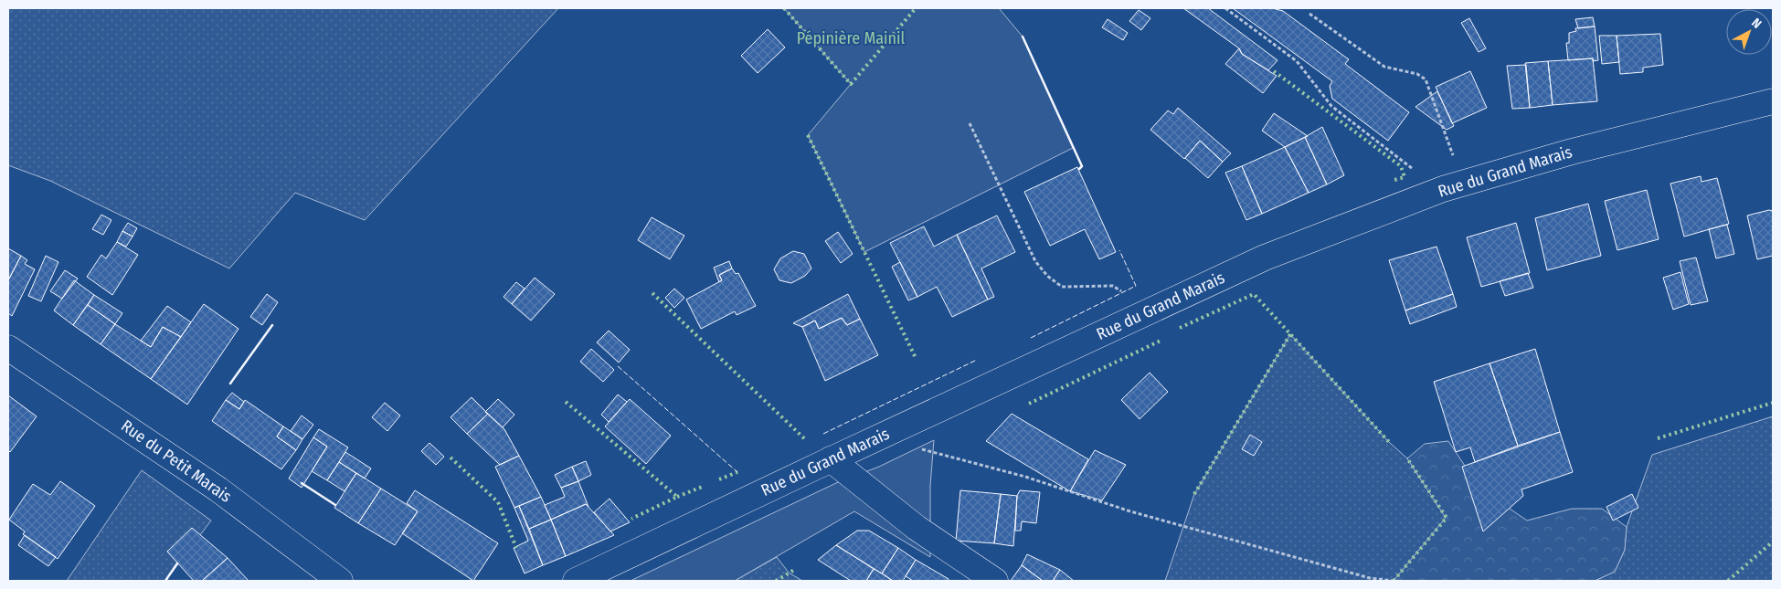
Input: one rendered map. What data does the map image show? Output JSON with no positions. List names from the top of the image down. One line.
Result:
{"streets":{"street":["Rue du Grand Marais","Rue du Petit Marais"]},"parks":["Pépinière Mainil"],"north":"top right"}
